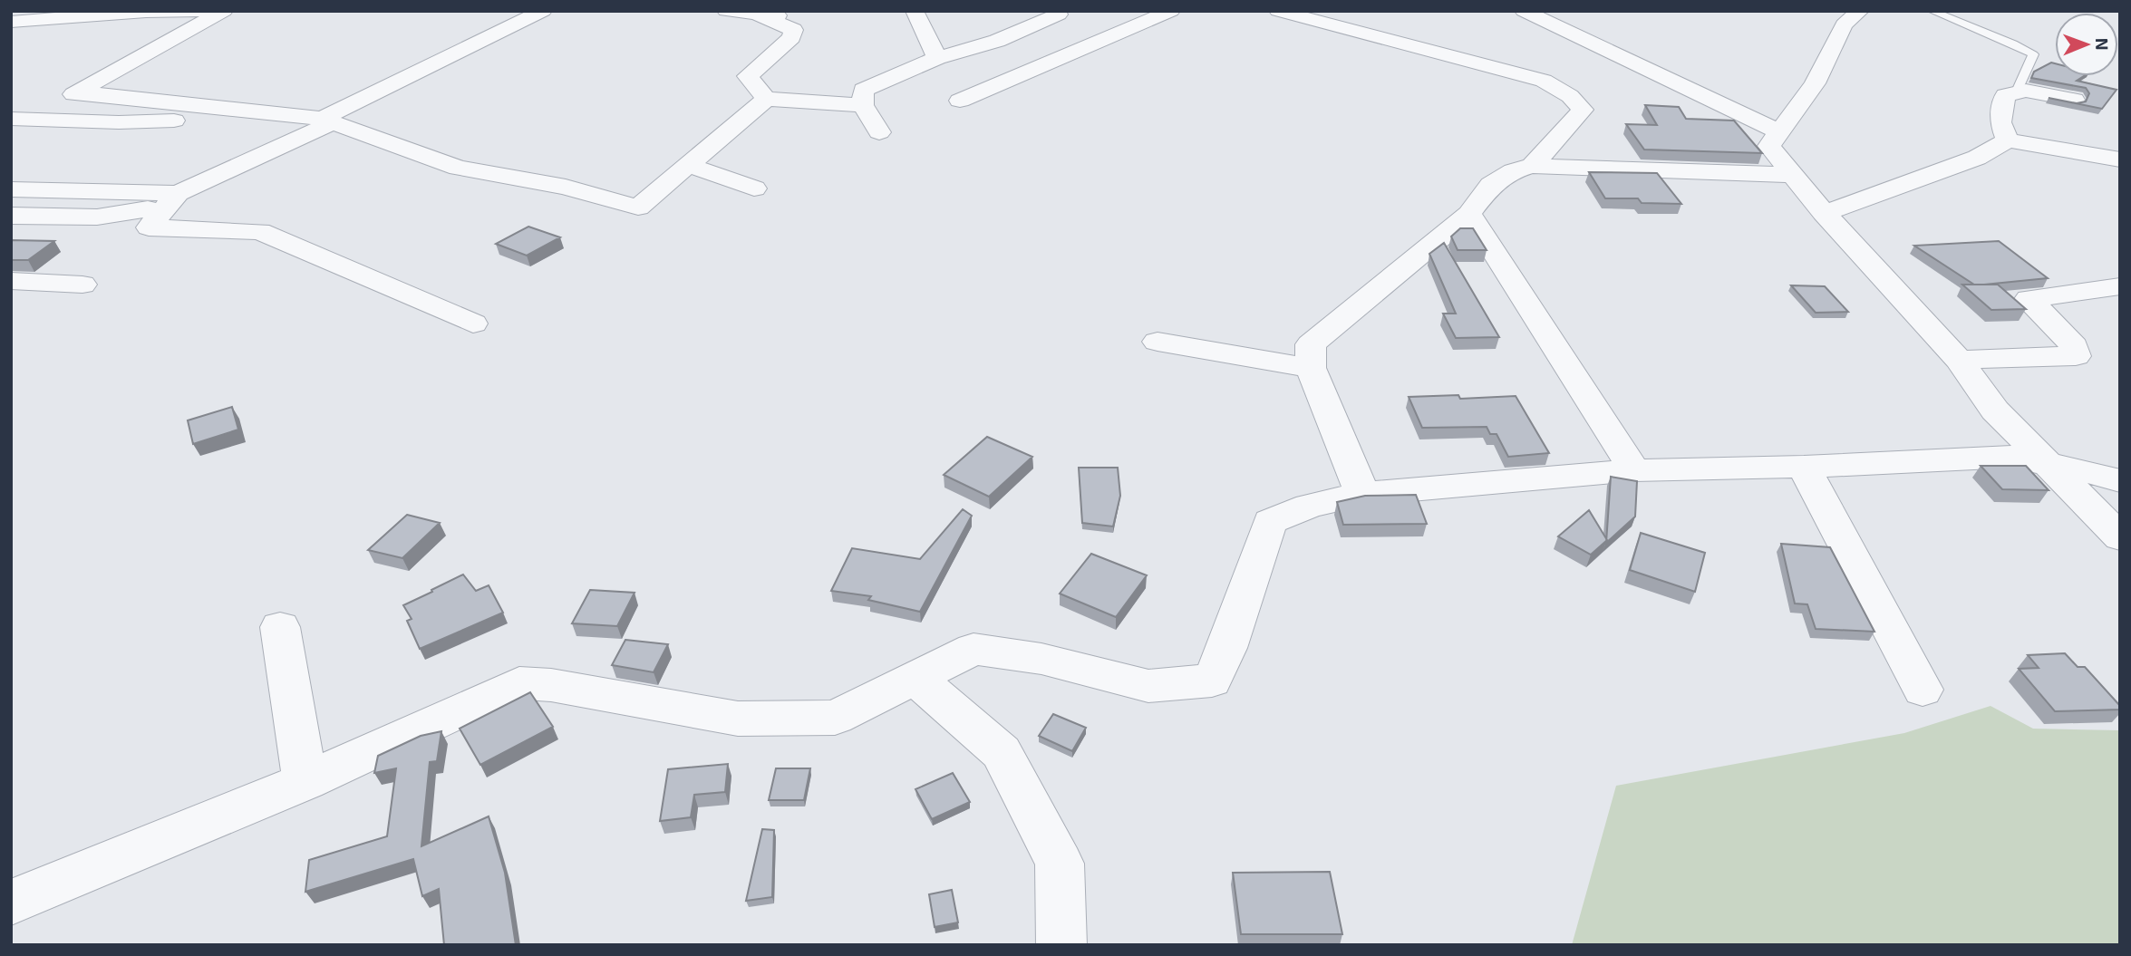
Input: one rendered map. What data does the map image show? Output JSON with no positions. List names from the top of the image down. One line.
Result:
{"north":"right"}
